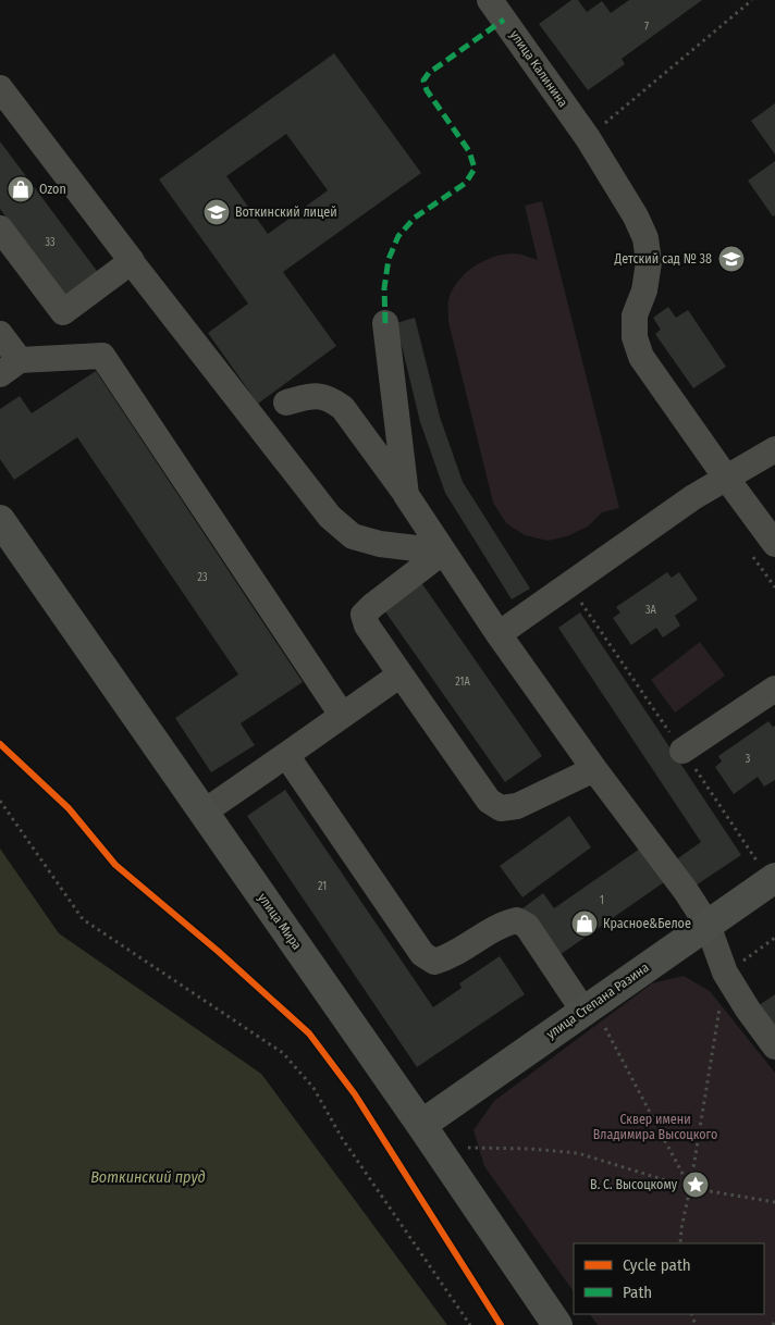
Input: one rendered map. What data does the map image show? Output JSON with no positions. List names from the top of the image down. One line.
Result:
{"streets":{"main road":["улица Мира","улица Степана Разина"],"lane":["улица Калинина"]},"crossings":[["улица Мира","улица Степана Разина"]],"water":["Воткинский пруд"],"parks":["Сквер имени Владимира Высоцкого"],"places":{"shop":["Ozon","Красное&Белое"],"school or university":["Воткинский лицей","Детский сад № 38"],"place":["В. С. Высоцкому"]},"house_numbers":["7","33","23","3А","21А","3","21","1"],"legend":["Cycle path","Path"]}
